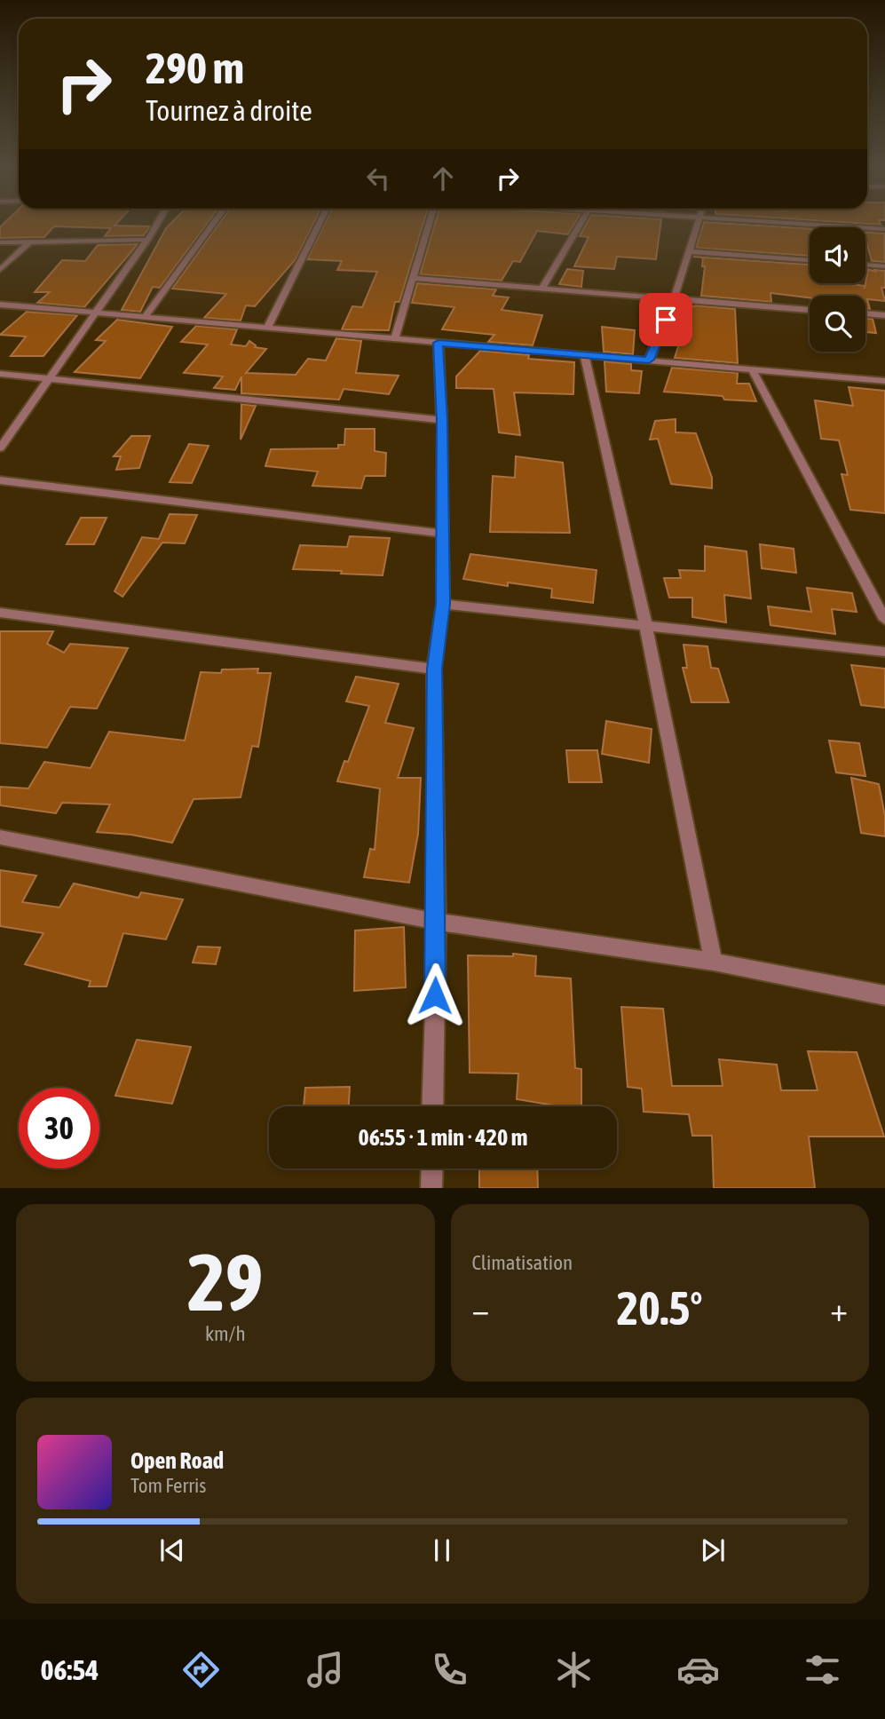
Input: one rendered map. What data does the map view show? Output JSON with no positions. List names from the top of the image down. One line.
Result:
{"page":{"turn":["290 m","Tournez à droite"],"limit":"30","trip":"06:55 · 1 min · 420 m","tile":[["29","km/h"],"Climatisation"],"heat":["−","20.5°","+"],"song":["Open Road","Tom Ferris"],"tabs":"06:54"}}
